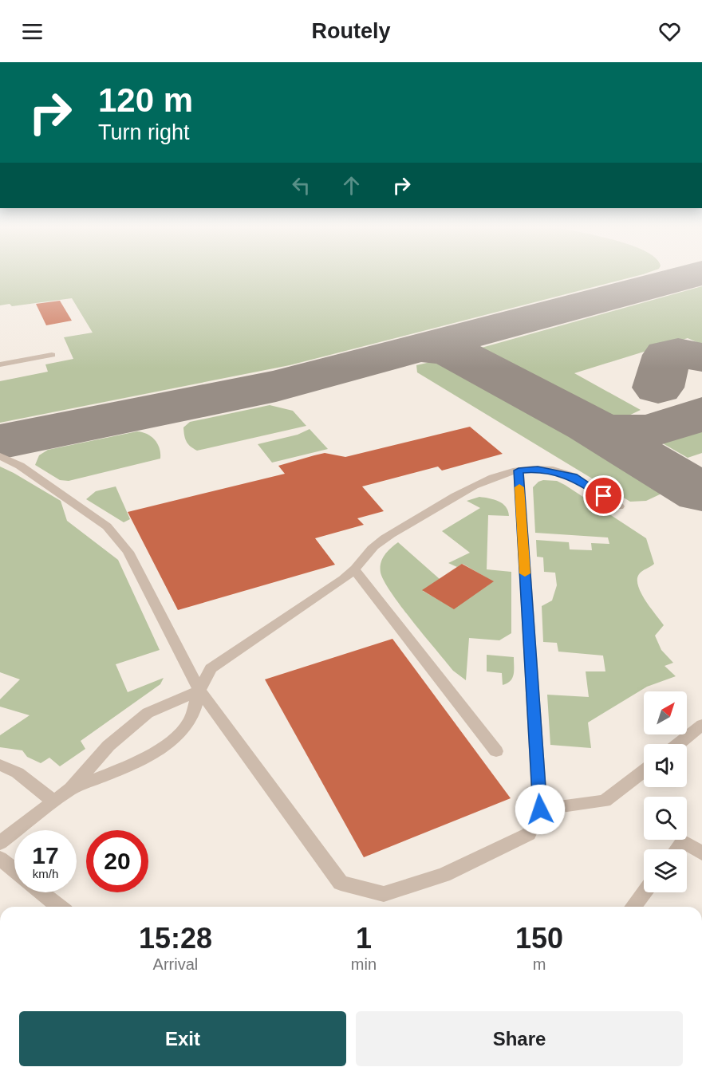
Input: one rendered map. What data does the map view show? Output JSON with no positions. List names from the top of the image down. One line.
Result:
{"north":"top right","page":{"header":"Routely","turn":["120 m","Turn right"],"speed":"17 km/h","limit":"20","eta":["15:28","Arrival","1","min","150","m"],"buttons":["Exit","Share"]}}
